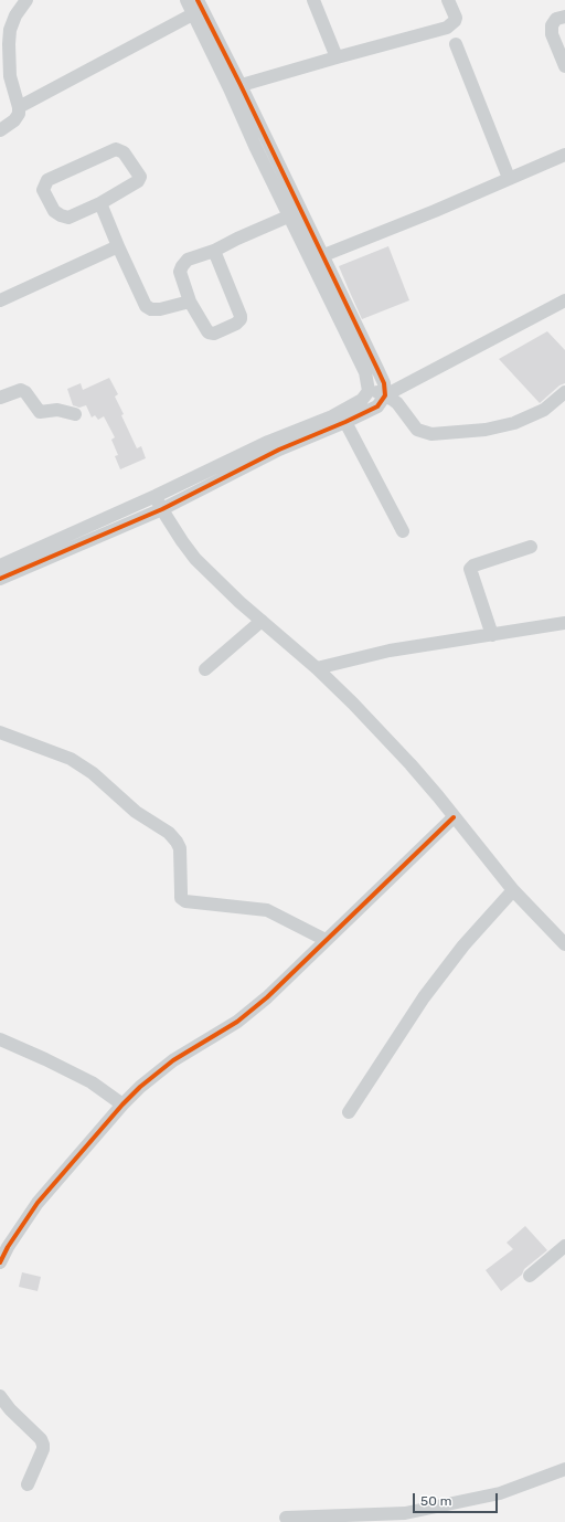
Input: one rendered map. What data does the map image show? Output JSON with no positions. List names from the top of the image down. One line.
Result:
{"scale_bar":"50 m"}
